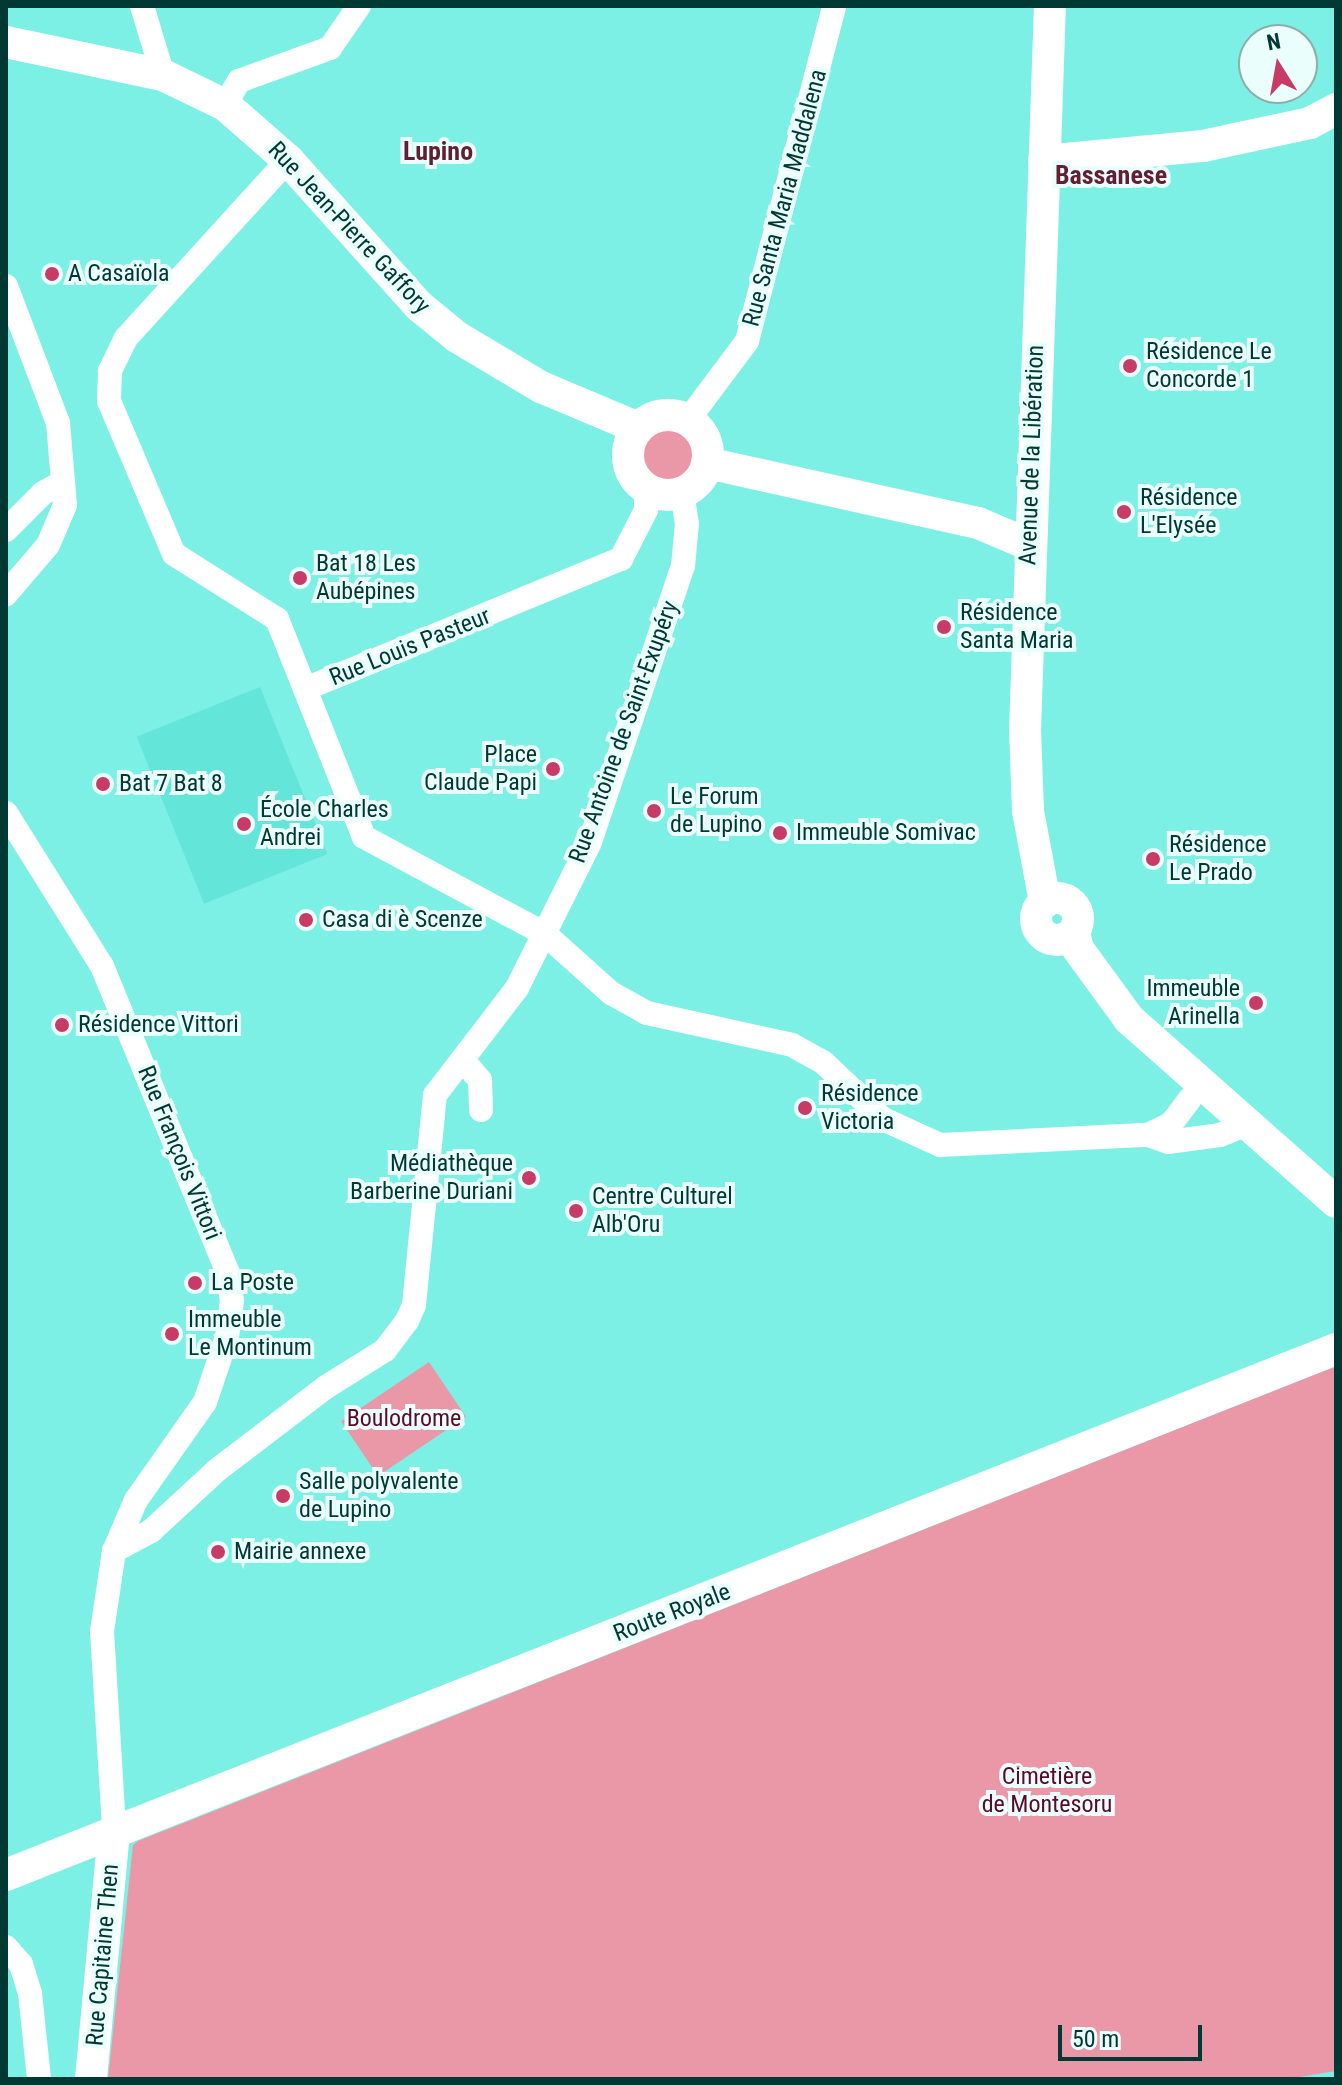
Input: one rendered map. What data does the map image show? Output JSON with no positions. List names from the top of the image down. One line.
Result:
{"streets":{"main road":["Rue Jean-Pierre Gaffory","Avenue de la Libération","Route Royale","Rue Capitaine Then"],"street":["Rue Santa Maria Maddalena","Rue Louis Pasteur","Rue Antoine de Saint-Exupéry","Rue François Vittori"]},"crossings":[["Rue Santa Maria Maddalena","Rue Jean-Pierre Gaffory"],["Rue Santa Maria Maddalena","Rue Louis Pasteur"],["Rue Santa Maria Maddalena","Rue Antoine de Saint-Exupéry"],["Rue Jean-Pierre Gaffory","Rue Louis Pasteur"],["Rue Jean-Pierre Gaffory","Rue Antoine de Saint-Exupéry"],["Rue Louis Pasteur","Rue Antoine de Saint-Exupéry"],["Rue Antoine de Saint-Exupéry","Rue François Vittori"],["Rue François Vittori","Route Royale"],["Rue François Vittori","Rue Capitaine Then"],["Route Royale","Rue Capitaine Then"]],"districts":["Lupino","Bassanese"],"parks":["Boulodrome","Cimetière de Montesoru"],"places":["A Casaïola","Résidence Le Concorde 1","Résidence L'Elysée","Bat 18 Les Aubépines","Résidence Santa Maria","Place Claude Papi","Bat 7 Bat 8","Le Forum de Lupino","École Charles Andrei","Immeuble Somivac","Résidence Le Prado","Casa di è Scenze","Immeuble Arinella","Résidence Vittori","Résidence Victoria","Médiathèque Barberine Duriani","Centre Culturel Alb'Oru","La Poste","Immeuble Le Montinum","Salle polyvalente de Lupino","Mairie annexe"],"scale_bar":"50 m","north":"top"}
